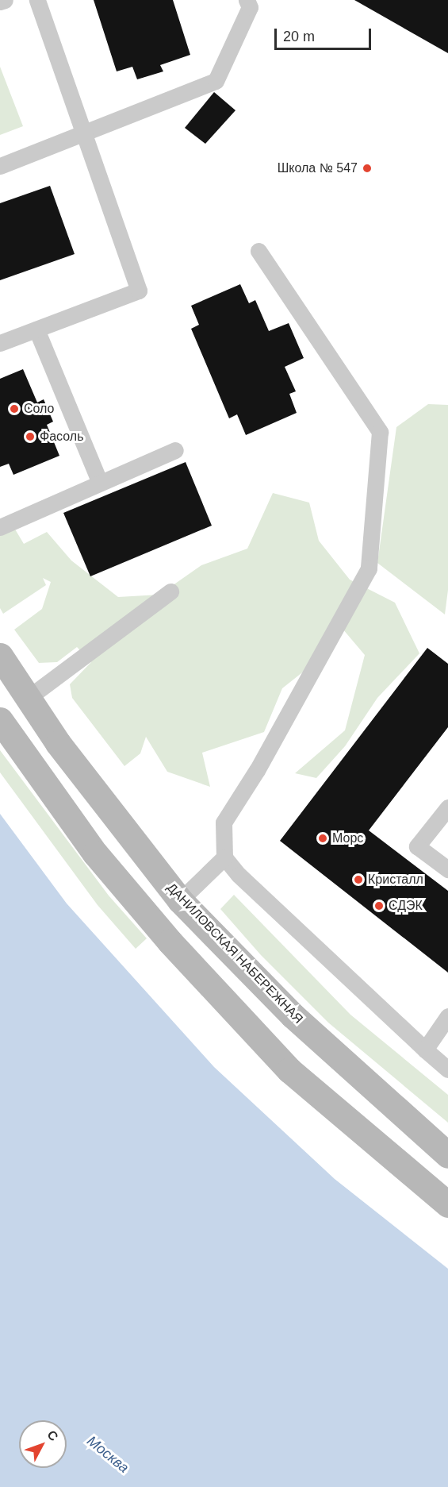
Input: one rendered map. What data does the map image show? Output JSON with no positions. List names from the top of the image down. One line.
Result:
{"streets":{"main road":["ДАНИЛОВСКАЯ НАБЕРЕЖНАЯ"]},"water":["Москва"],"places":["Школа № 547","Соло","Фасоль","Морс","Кристалл","СДЭК"],"scale_bar":"20 m","north":"top right"}
